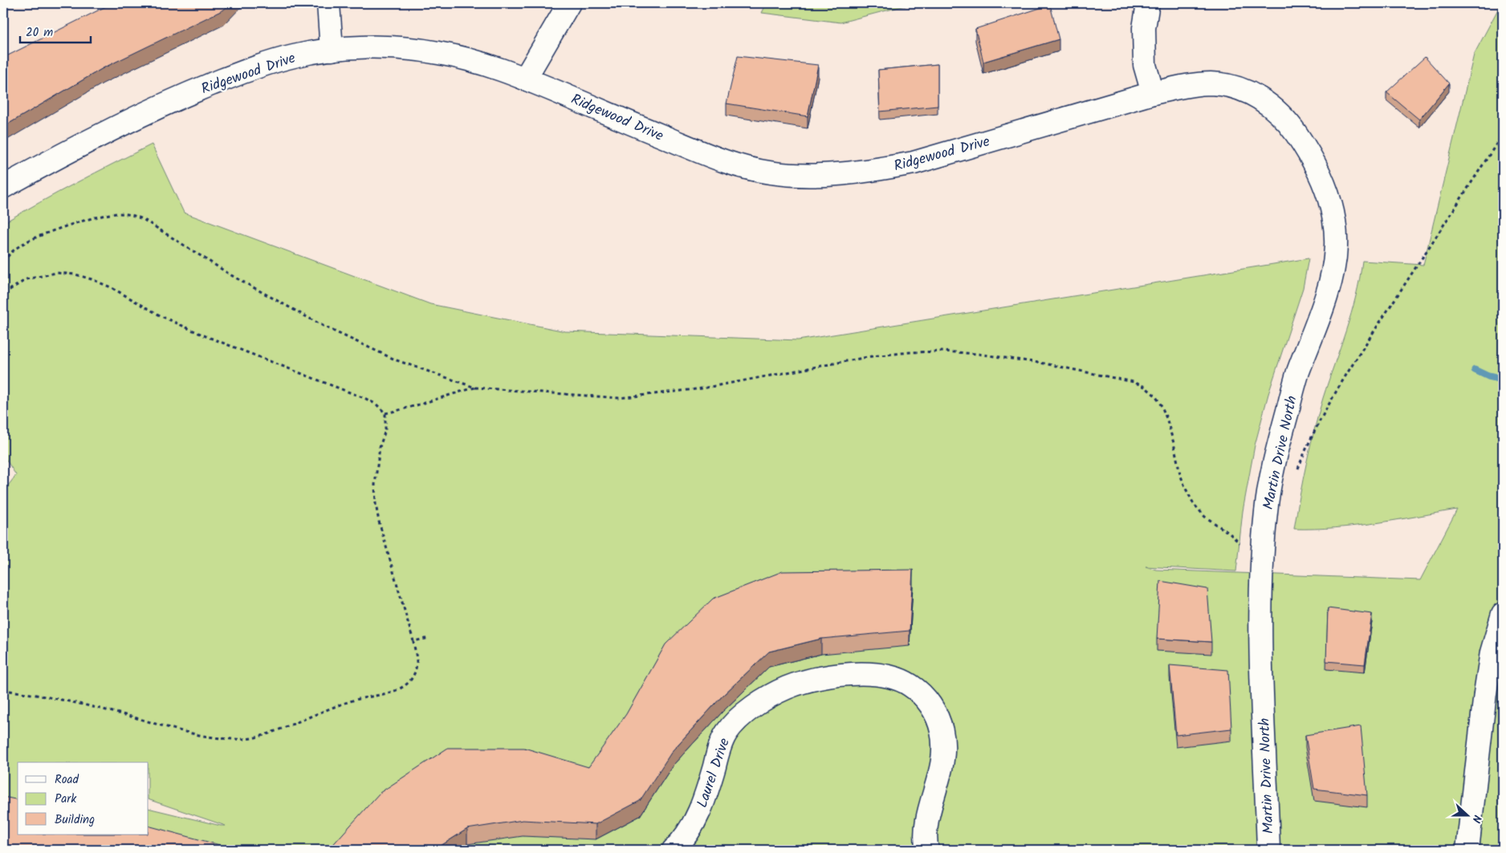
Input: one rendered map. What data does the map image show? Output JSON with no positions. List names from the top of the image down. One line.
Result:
{"streets":{"street":["Ridgewood Drive","Martin Drive North","Laurel Drive"]},"crossings":[["Ridgewood Drive","Martin Drive North"]],"legend":["Road","Park","Building"],"scale_bar":"20 m","north":"right"}
